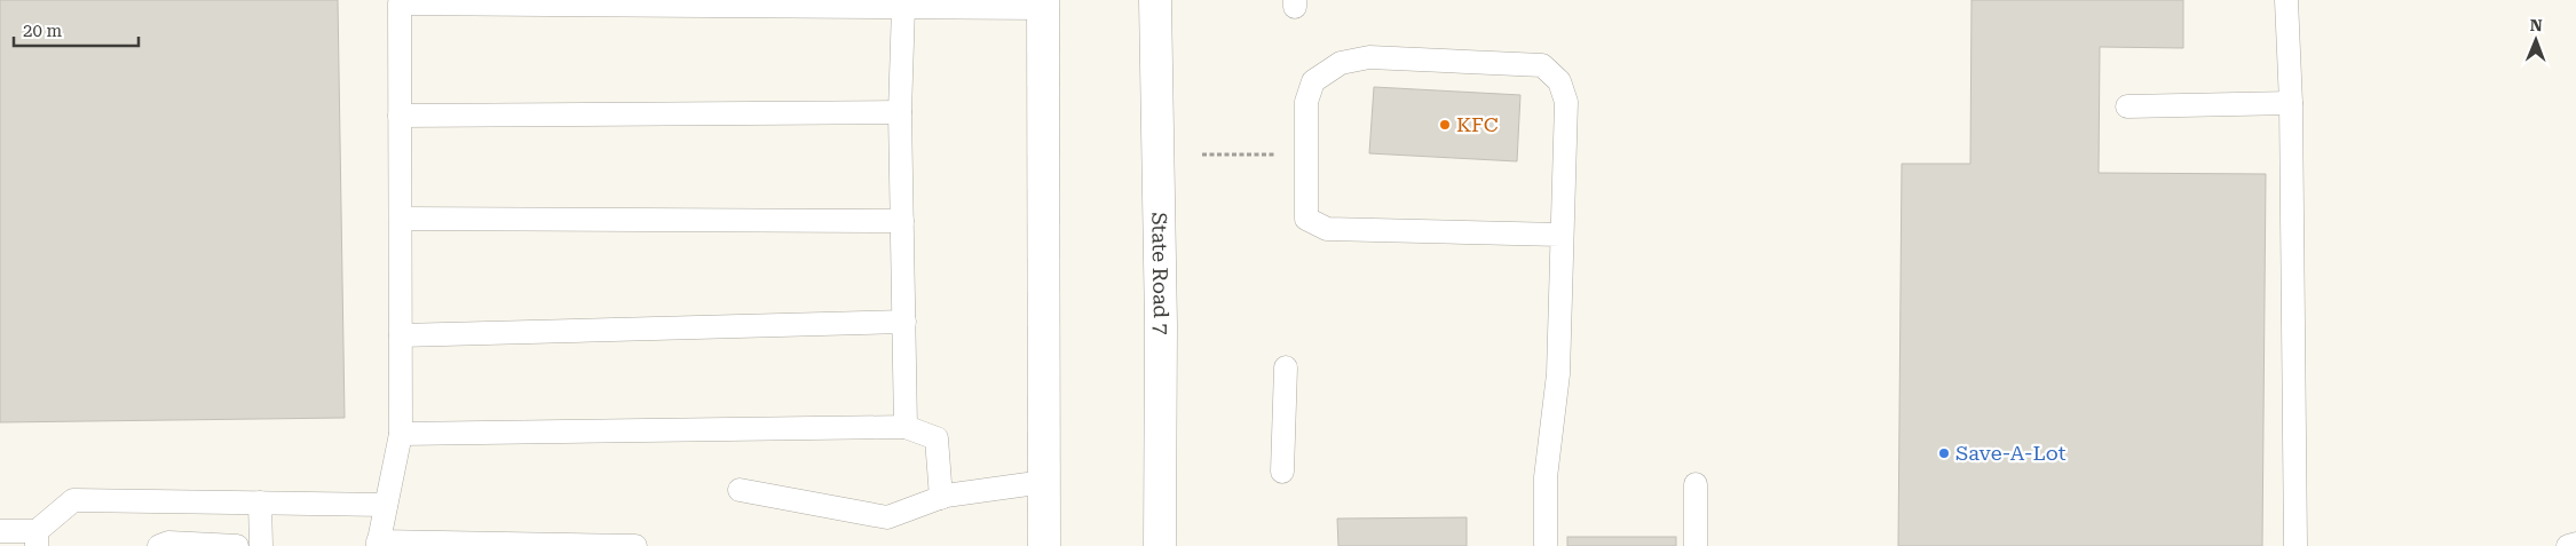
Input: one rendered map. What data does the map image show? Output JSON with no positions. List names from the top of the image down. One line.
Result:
{"streets":{"main road":["State Road 7"]},"places":["KFC","Save-A-Lot"],"scale_bar":"20 m","north":"top"}
